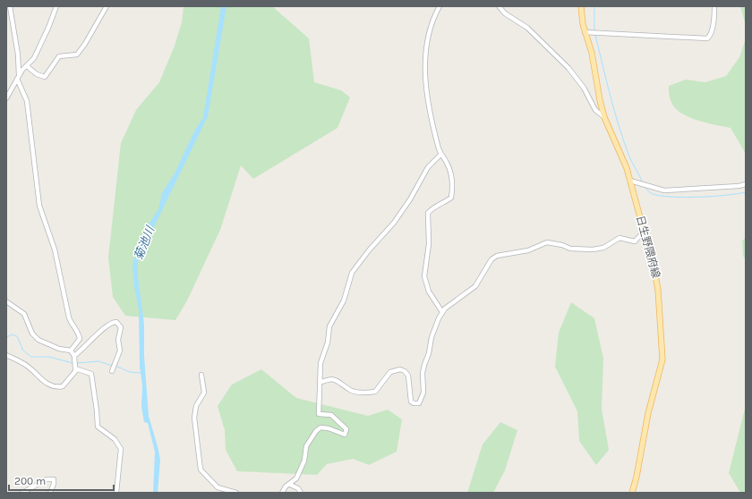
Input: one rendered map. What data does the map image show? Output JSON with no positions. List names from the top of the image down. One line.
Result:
{"streets":{"main road":["日生野隈府線"]},"water":["菊池川"],"scale_bar":"200 m"}
